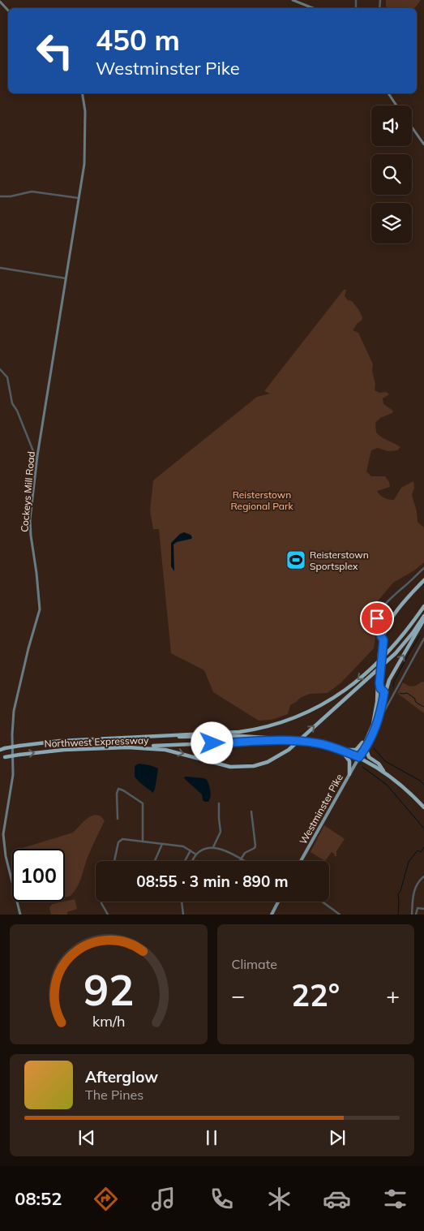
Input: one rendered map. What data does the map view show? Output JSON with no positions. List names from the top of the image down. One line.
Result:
{"streets":{"highway":["Northwest Expressway","Westminster Pike"],"street":["Cockeys Mill Road"]},"parks":["Reisterstown Regional Park"],"places":{"sports":["Reisterstown Sportsplex"]},"page":{"turn":["450 m","Westminster Pike"],"limit":"100","trip":"08:55 · 3 min · 890 m","tile":"Climate","heat":["−","22°","+"],"song":["Afterglow","The Pines"],"tabs":"08:52","gauge":["92","km/h"]}}
